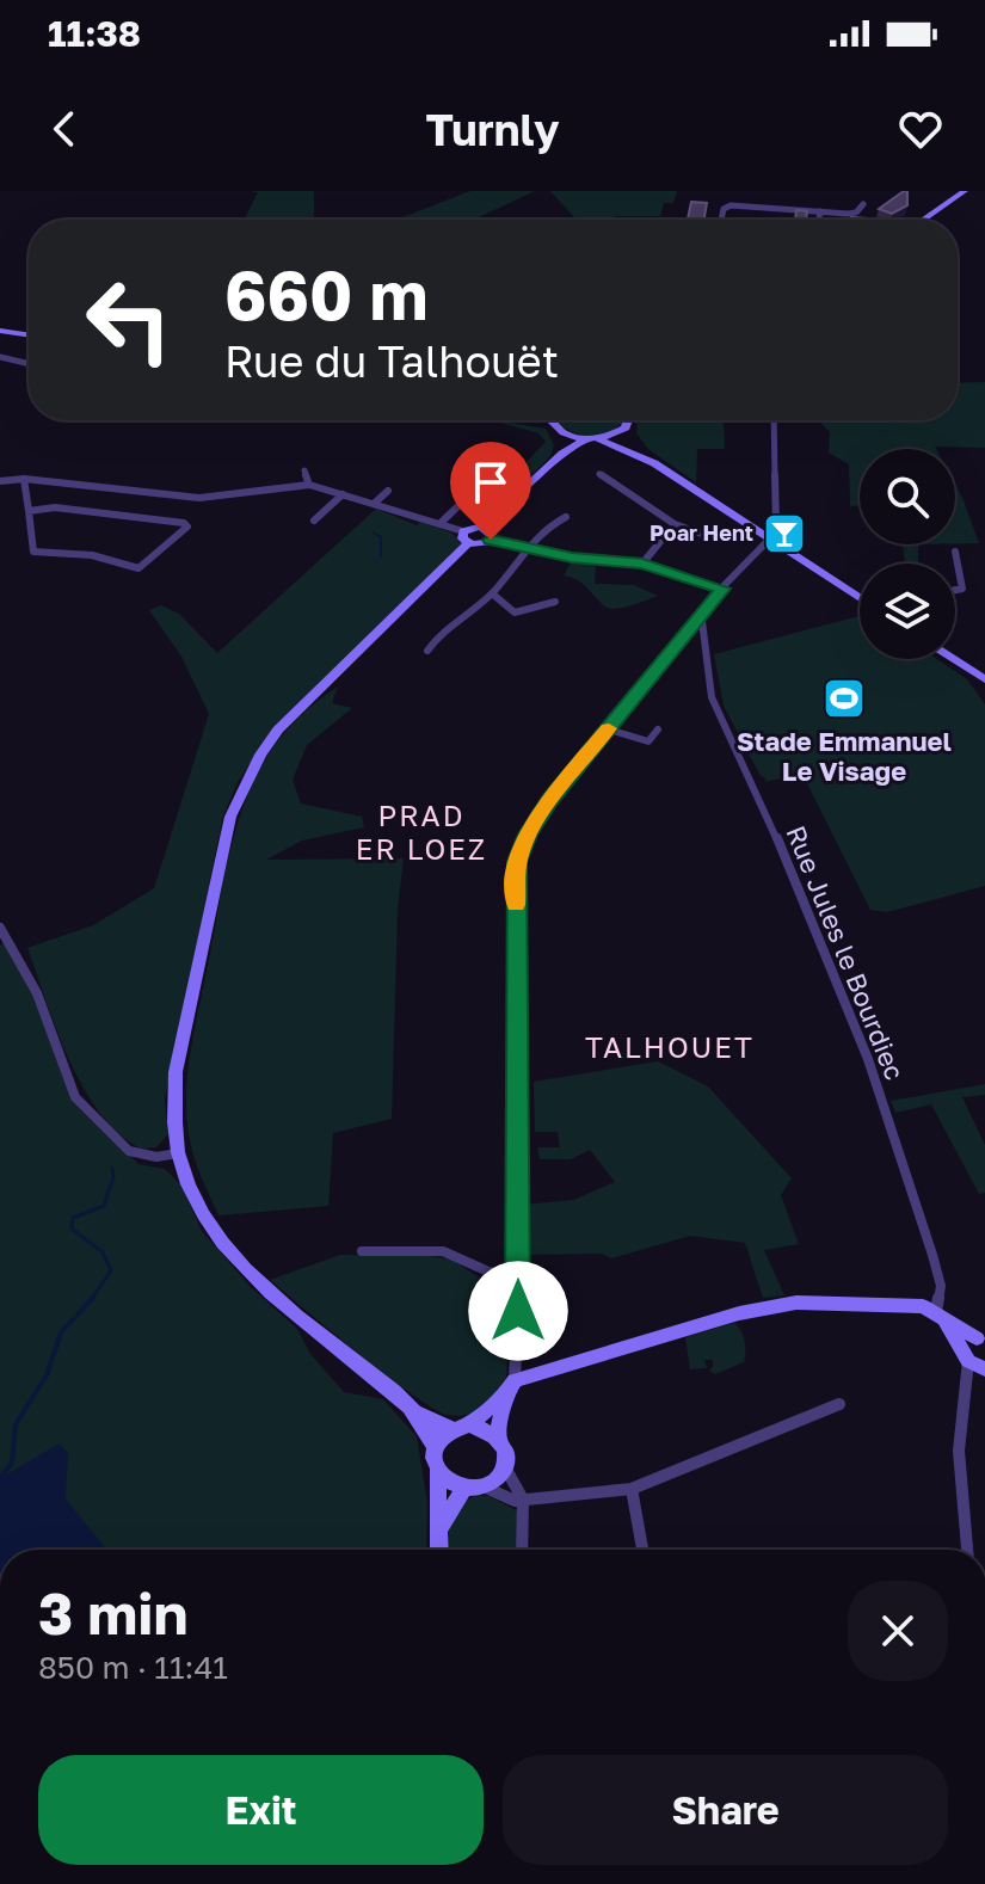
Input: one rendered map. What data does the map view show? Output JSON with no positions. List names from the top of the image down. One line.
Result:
{"streets":{"street":["Rue Jules le Bourdiec"]},"districts":["PRAD ER LOEZ","TALHOUET"],"places":{"bar":["Poar Hent"],"sports":["Stade Emmanuel Le Visage"]},"page":{"status":"11:38","header":"Turnly","turn":["660 m","Rue du Talhouët"],"heading":["3 min","850 m · 11:41"],"buttons":["Exit","Share"]}}
